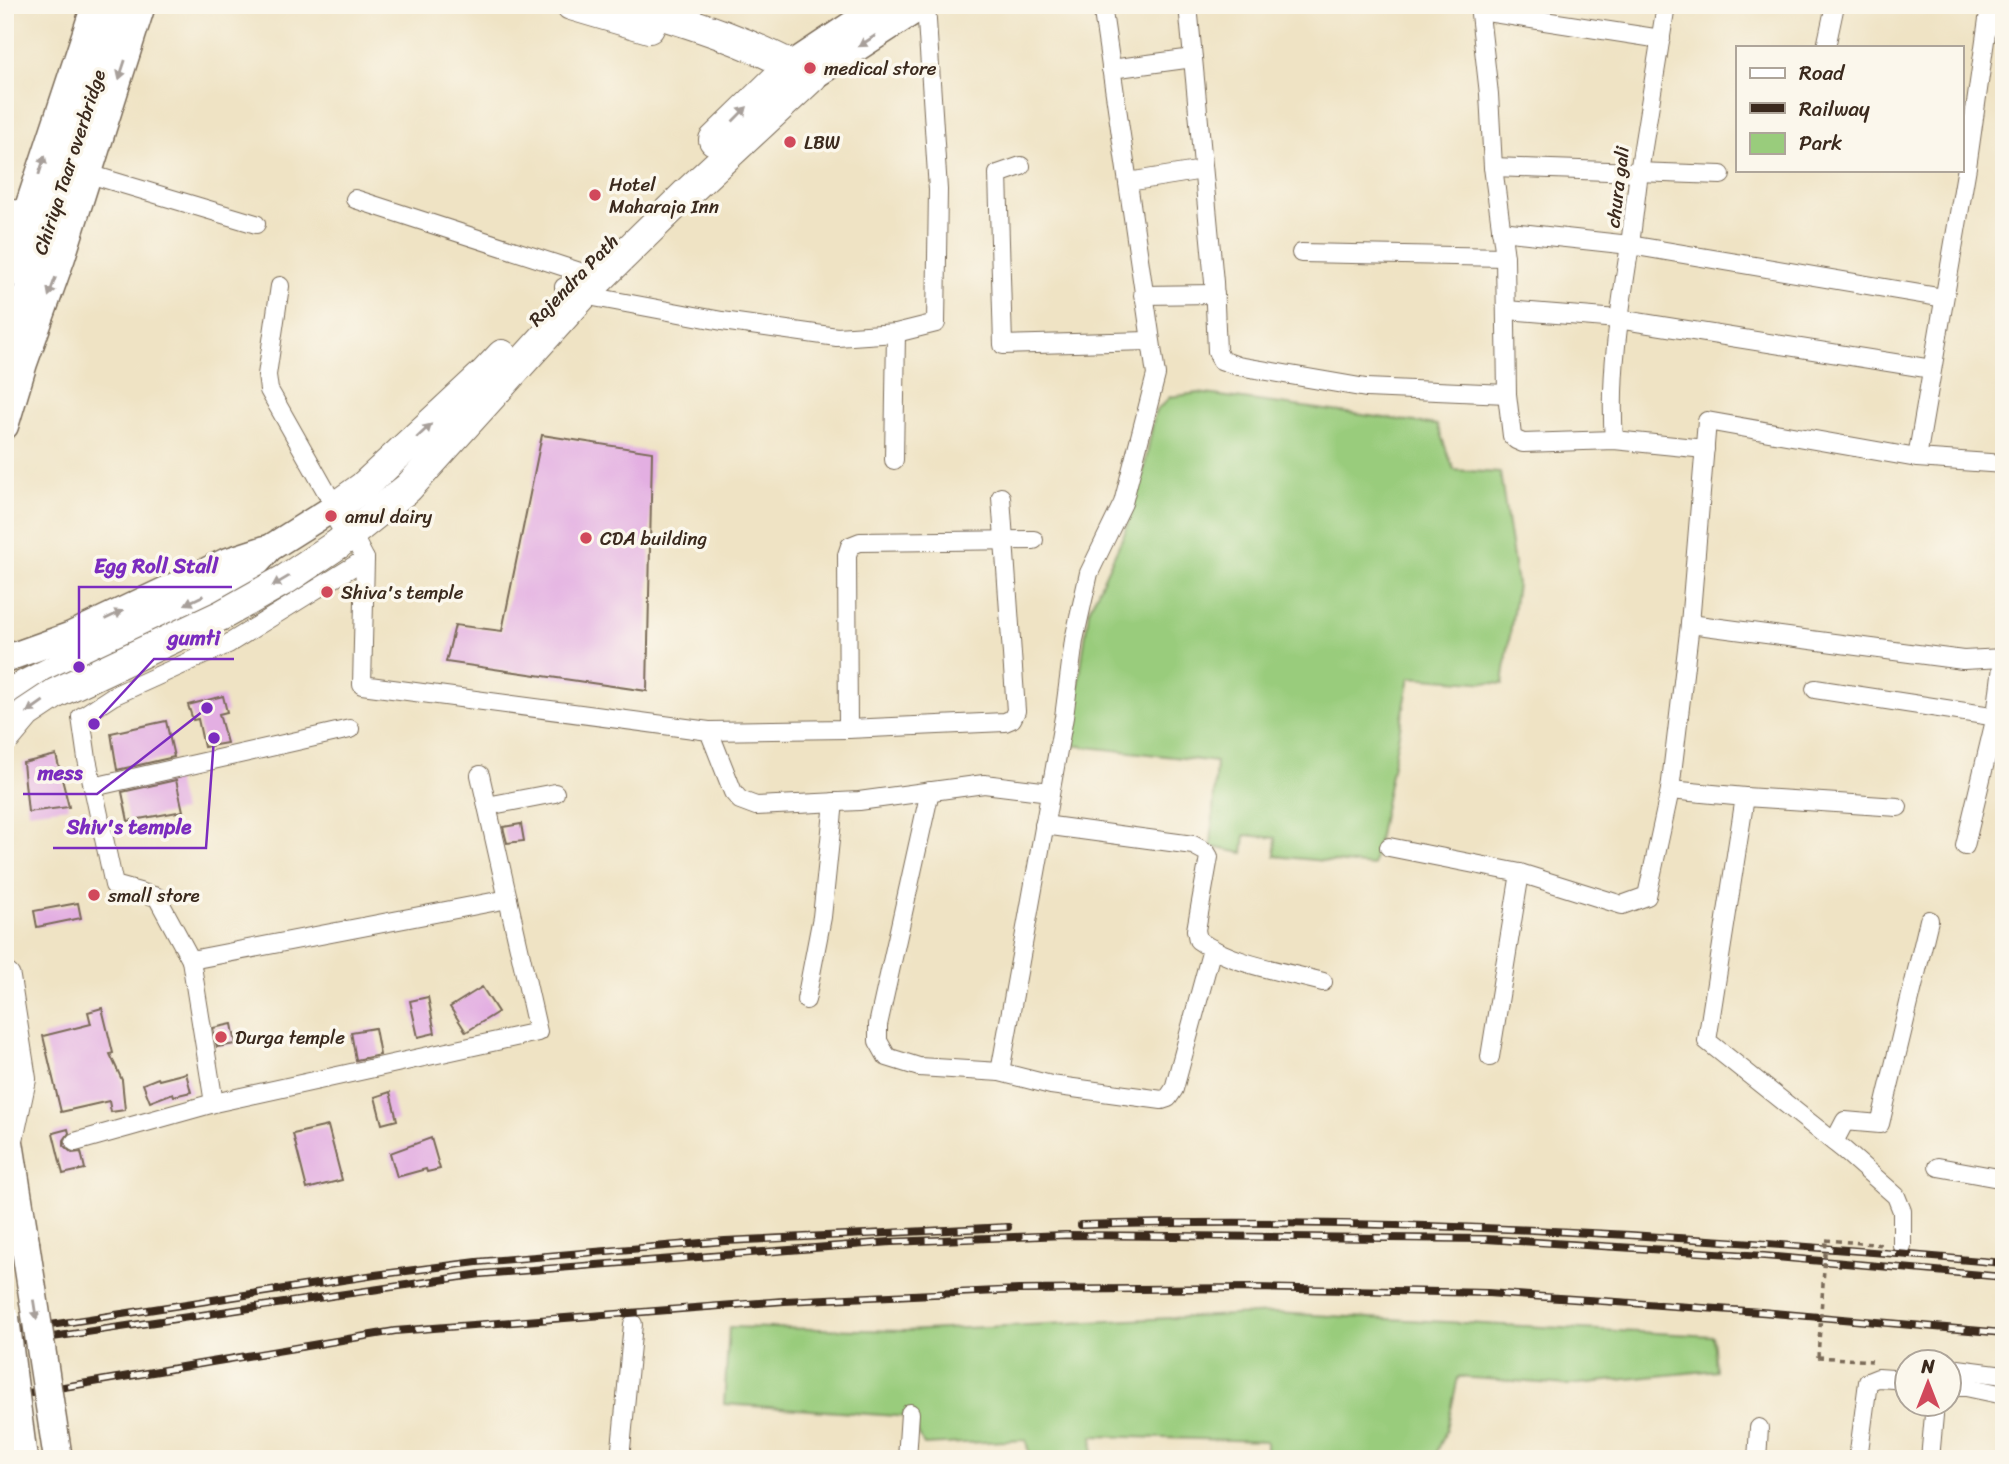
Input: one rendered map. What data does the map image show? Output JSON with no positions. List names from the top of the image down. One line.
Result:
{"streets":{"highway":["Rajendra Path"],"main road":["Chiriya Taar overbridge"],"street":["chura gali"]},"places":["medical store","LBW","Hotel Maharaja Inn","amul dairy","CDA building","Shiva's temple","Egg Roll Stall","mess","gumti","Shiv's temple","small store","Durga temple"],"legend":["Road","Railway","Park"],"north":"top"}
